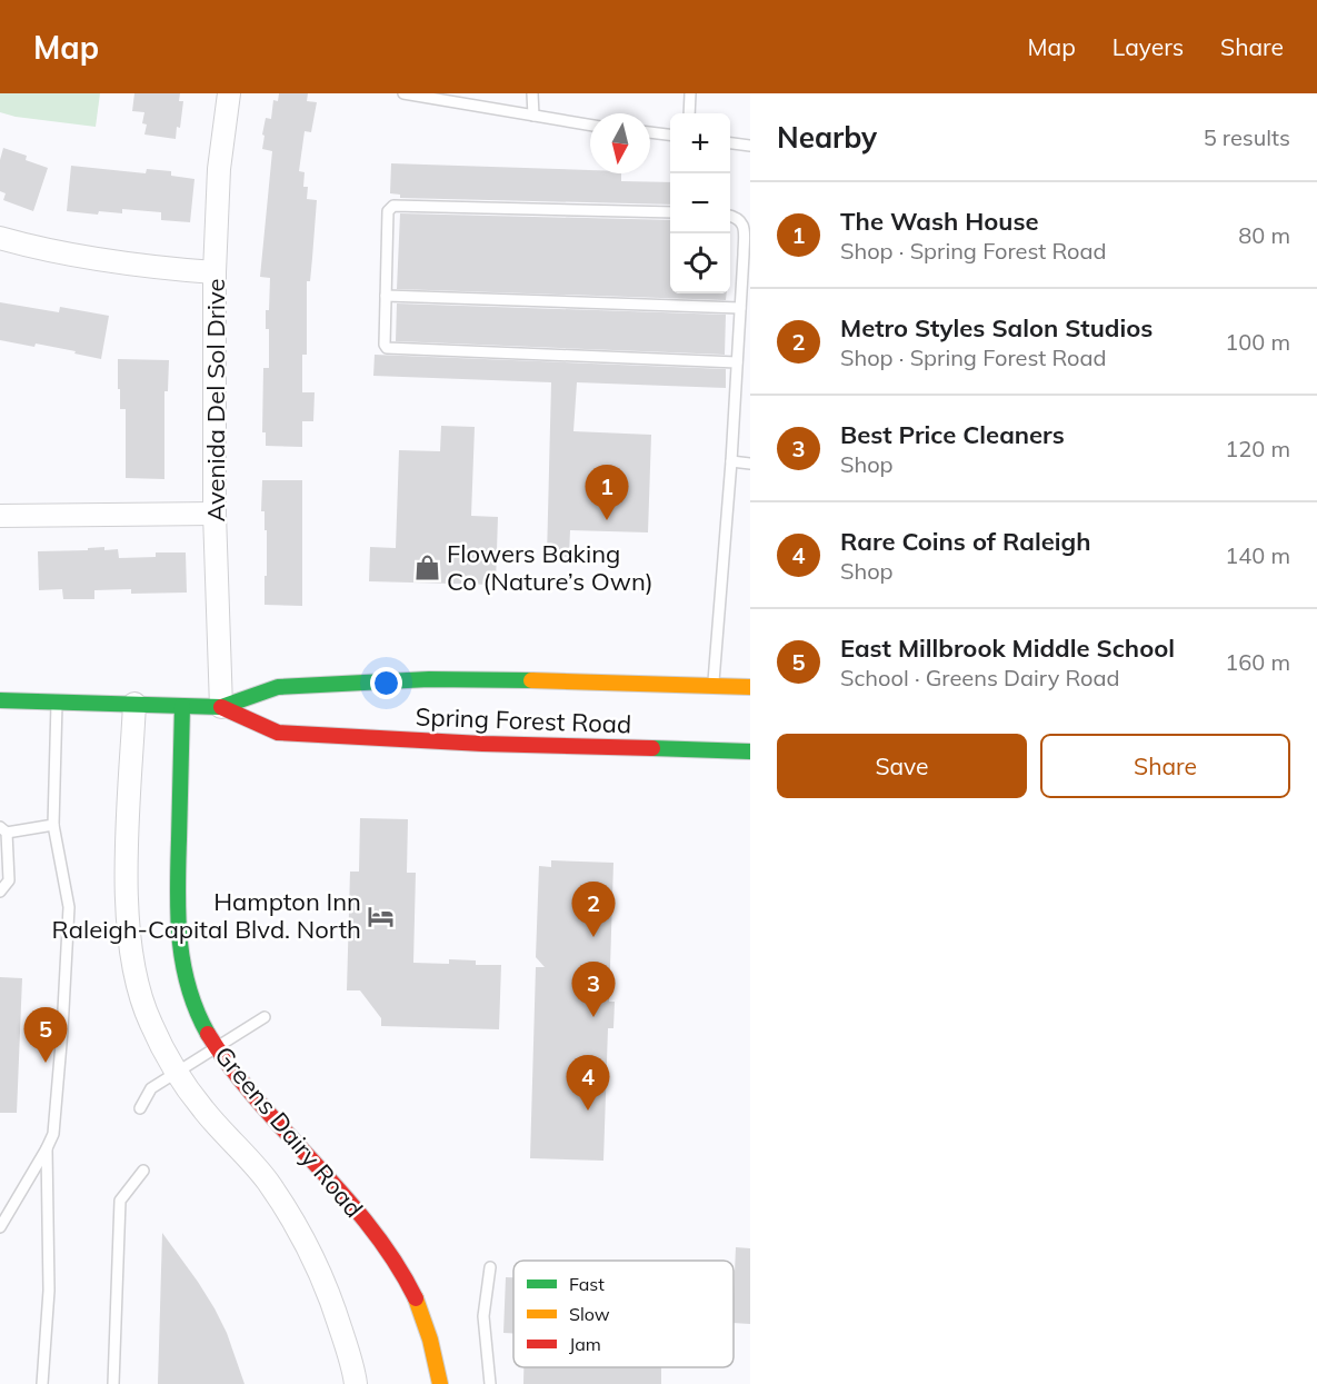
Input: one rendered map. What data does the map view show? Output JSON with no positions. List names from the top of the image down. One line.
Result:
{"streets":{"main road":["Spring Forest Road","Greens Dairy Road"],"street":["Avenida Del Sol Drive"]},"crossings":[["Avenida Del Sol Drive","Spring Forest Road"],["Spring Forest Road","Greens Dairy Road"]],"places":{"shop":["Flowers Baking Co (Nature’s Own)"],"hotel":["Hampton Inn Raleigh-Capital Blvd. North"]},"legend":["Fast","Slow","Jam"],"north":"bottom","page":{"header":"Map","nav":["Map","Layers","Share"],"heading":["Nearby","5 results"],"map_buttons":["+","−"],"list":[{"mark":"1","name":"The Wash House","note":"Shop · Spring Forest Road","value":"80 m"},{"mark":"2","name":"Metro Styles Salon Studios","note":"Shop · Spring Forest Road","value":"100 m"},{"mark":"3","name":"Best Price Cleaners","note":"Shop","value":"120 m"},{"mark":"4","name":"Rare Coins of Raleigh","note":"Shop","value":"140 m"},{"mark":"5","name":"East Millbrook Middle School","note":"School · Greens Dairy Road","value":"160 m"}],"pins":["1","2","3","5","4"],"buttons":["Save","Share"]}}
